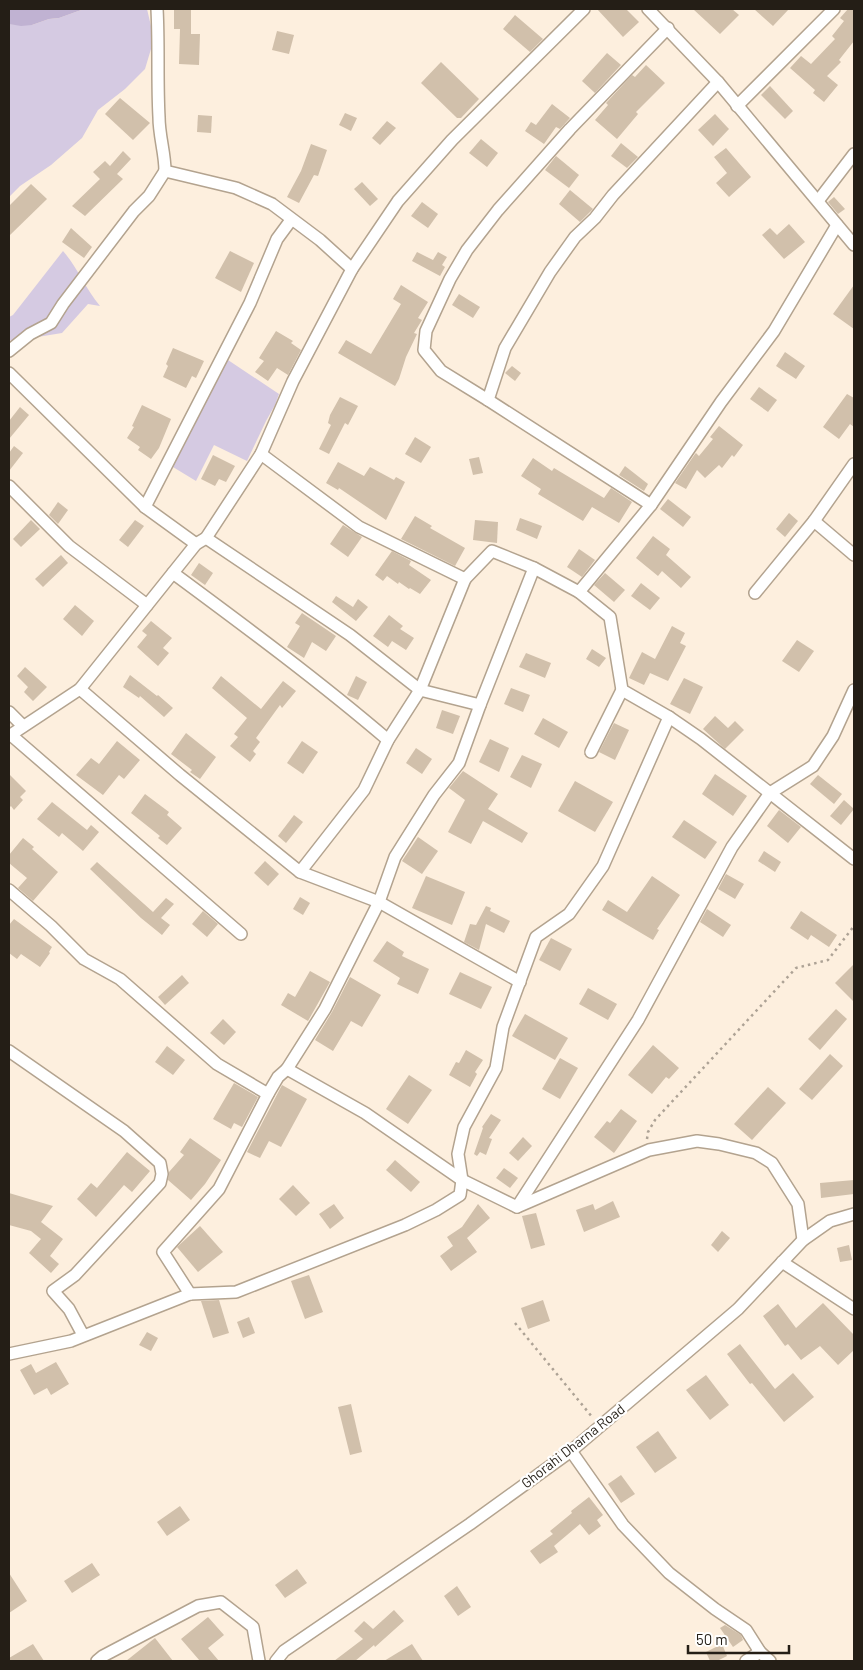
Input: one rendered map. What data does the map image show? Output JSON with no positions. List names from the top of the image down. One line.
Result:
{"streets":{"street":["Ghorahi Dharna Road"]},"scale_bar":"50 m"}
